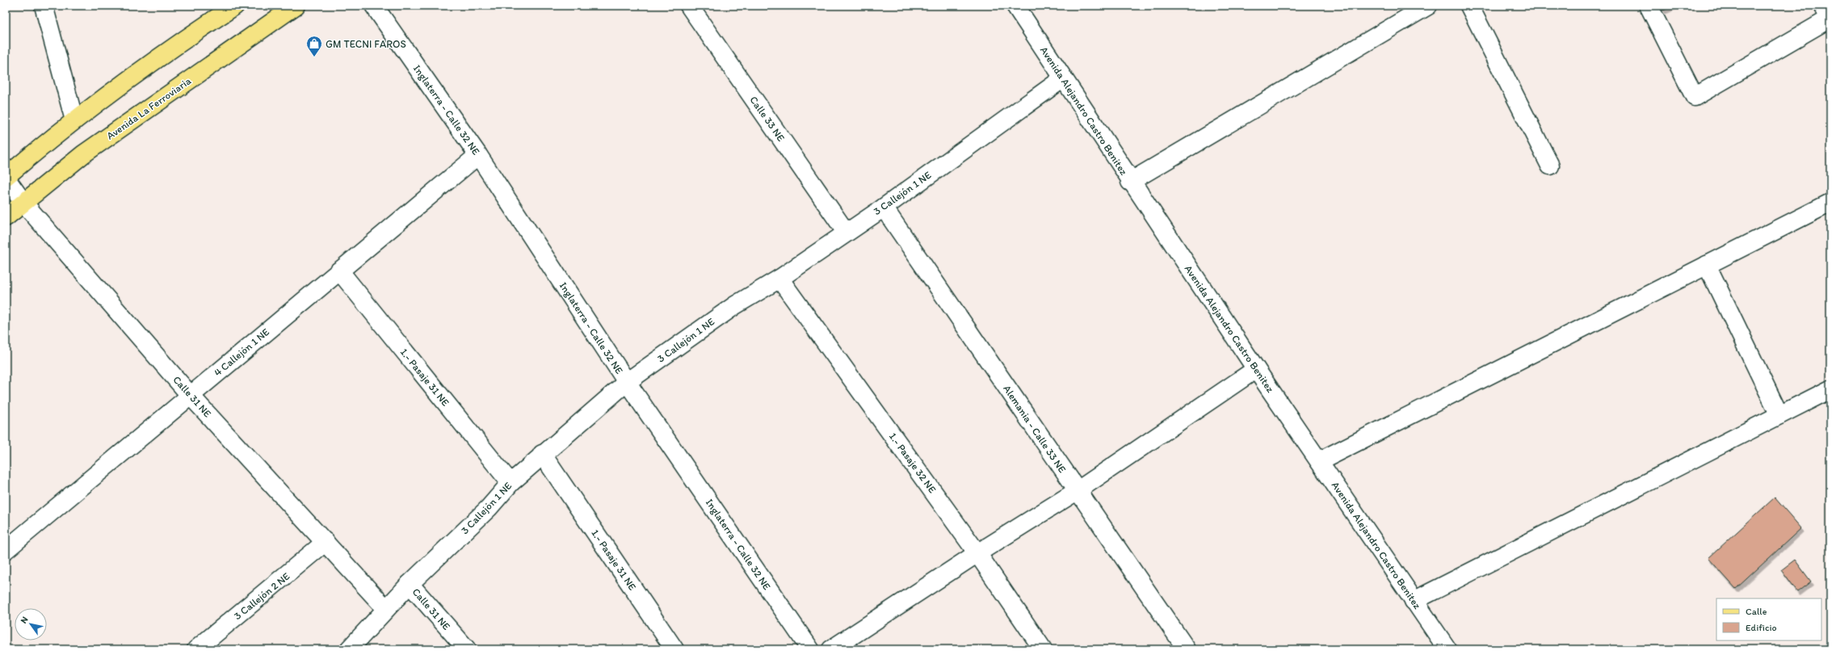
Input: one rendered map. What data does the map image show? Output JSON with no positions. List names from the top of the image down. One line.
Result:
{"streets":{"main road":["Avenida La Ferroviaria"],"street":["Inglaterra - Calle 32 NE","Avenida Alejandro Castro Benitez","Calle 33 NE","3 Callejón 1 NE","4 Callejón 1 NE","1.- Pasaje 31 NE","Calle 31 NE","Alemania - Calle 33 NE","1.- Pasaje 32 NE","3 Callejón 2 NE"]},"crossings":[["Avenida La Ferroviaria","Calle 31 NE"],["Inglaterra - Calle 32 NE","3 Callejón 1 NE"],["Inglaterra - Calle 32 NE","4 Callejón 1 NE"],["Avenida Alejandro Castro Benitez","3 Callejón 1 NE"],["Calle 33 NE","3 Callejón 1 NE"],["3 Callejón 1 NE","1.- Pasaje 31 NE"],["3 Callejón 1 NE","Calle 31 NE"],["3 Callejón 1 NE","Alemania - Calle 33 NE"],["3 Callejón 1 NE","1.- Pasaje 32 NE"],["4 Callejón 1 NE","1.- Pasaje 31 NE"],["4 Callejón 1 NE","Calle 31 NE"],["Calle 31 NE","3 Callejón 2 NE"]],"places":{"shop":["GM TECNI FAROS"]},"legend":["Calle","Edificio"],"north":"top left"}
